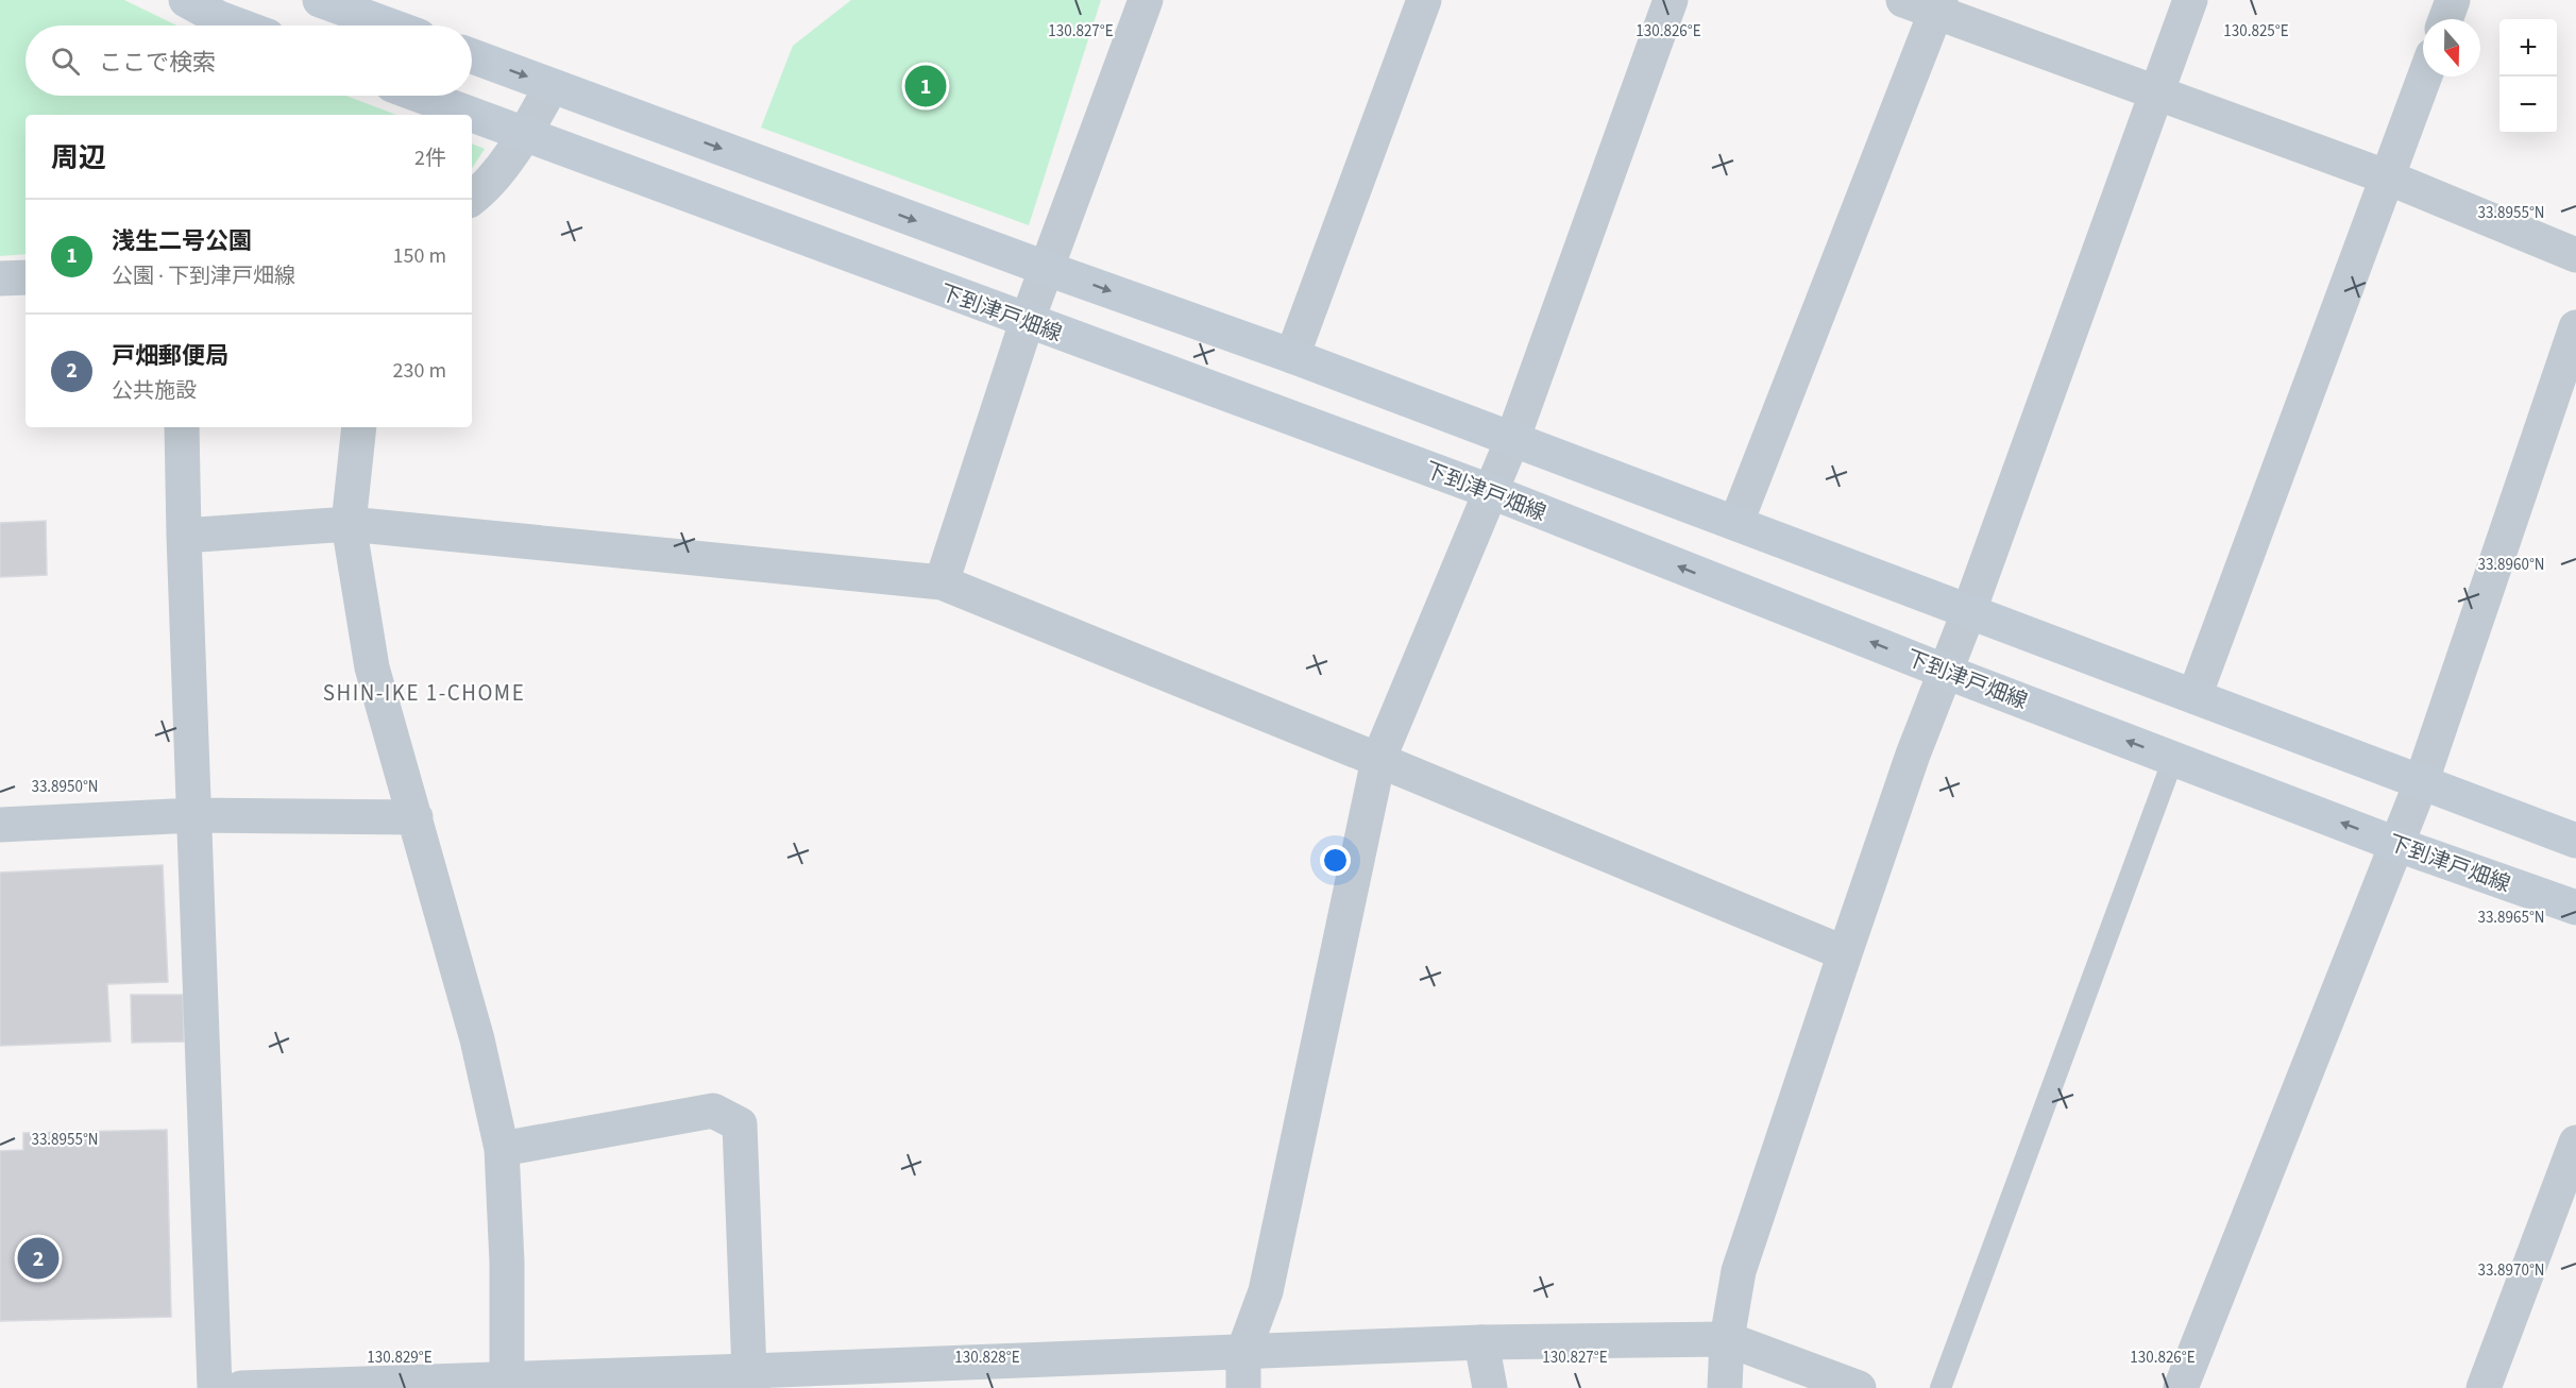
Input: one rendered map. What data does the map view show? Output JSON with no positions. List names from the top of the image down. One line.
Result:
{"streets":{"main road":["下到津戸畑線"]},"districts":["SHIN-IKE 1-CHOME"],"north":"bottom","page":{"map_buttons":["+","−"],"search":"ここで検索","pins":["1","2"],"heading":["周辺","2件"],"list":[{"mark":"1","name":"浅生二号公園","note":"公園 · 下到津戸畑線","value":"150 m"},{"mark":"2","name":"戸畑郵便局","note":"公共施設","value":"230 m"}]},"coordinates":["130.826°E","130.827°E","130.825°E","33.8955°N","33.8960°N","33.8950°N","33.8965°N","33.8970°N","130.829°E","130.828°E"]}
